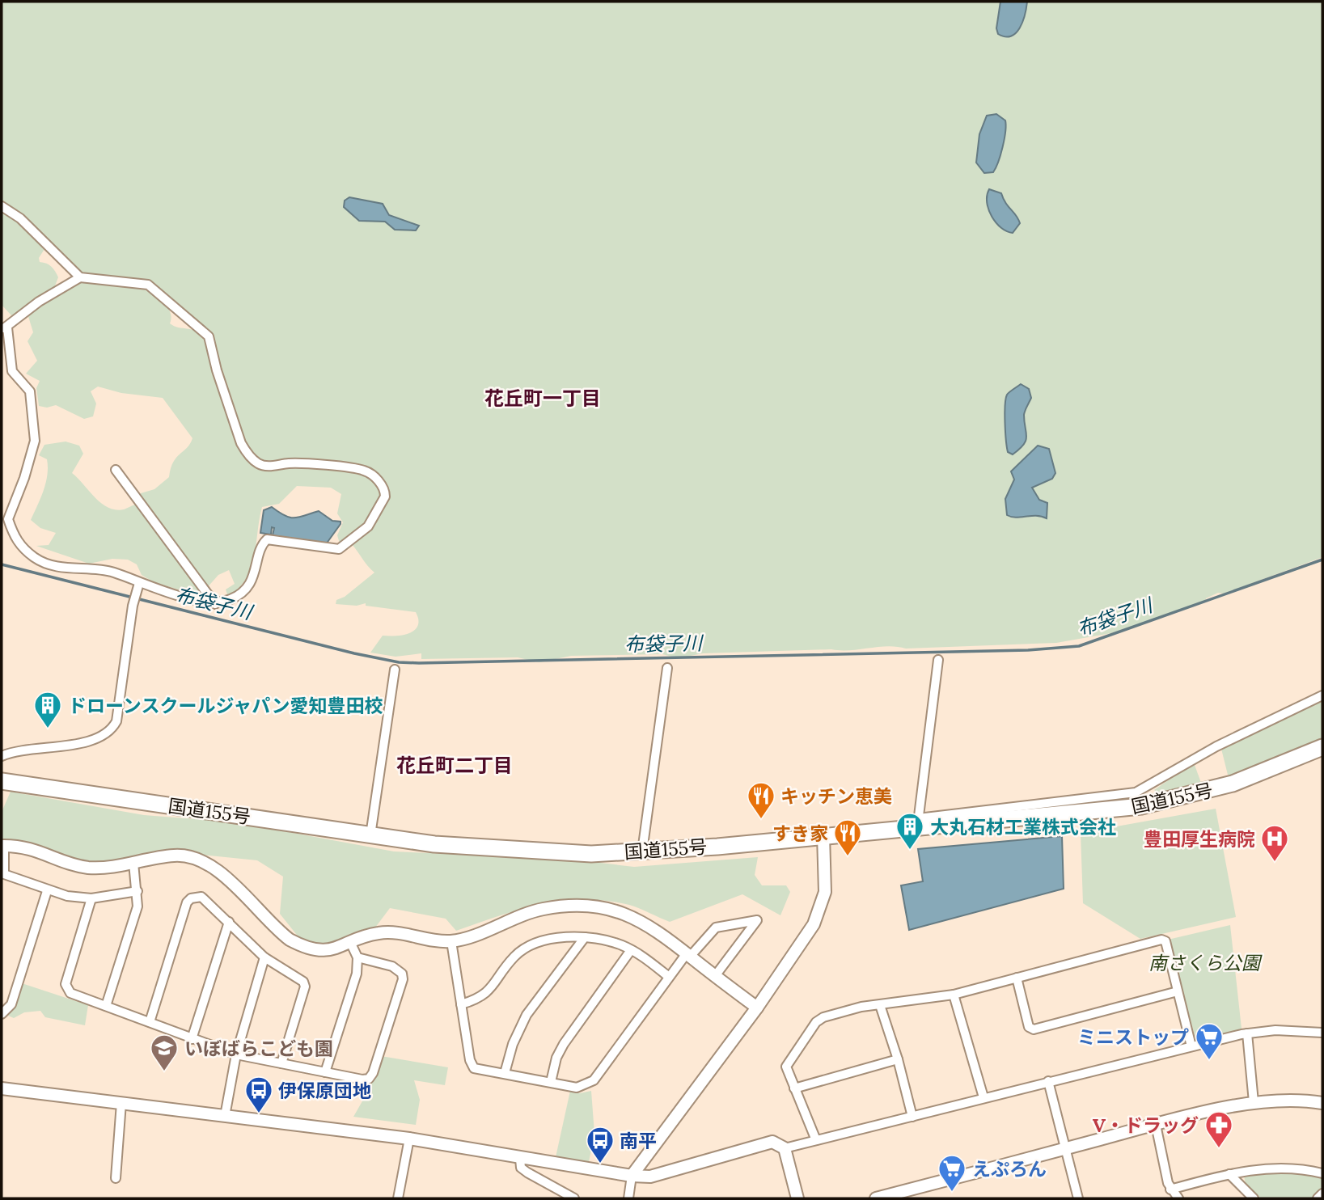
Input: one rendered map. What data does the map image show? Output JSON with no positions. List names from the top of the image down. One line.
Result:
{"streets":{"highway":["国道155号"]},"districts":["花丘町一丁目","花丘町二丁目"],"water":["布袋子川"],"parks":["南さくら公園"],"places":{"building":["ドローンスクールジャパン愛知豊田校","大丸石材工業株式会社"],"restaurant":["キッチン恵美","すき家"],"hospital":["豊田厚生病院"],"supermarket":["ミニストップ","えぷろん"],"school or university":["いぼばらこども園"],"bus stop":["伊保原団地","南平"],"pharmacy":["V・ドラッグ"]}}
